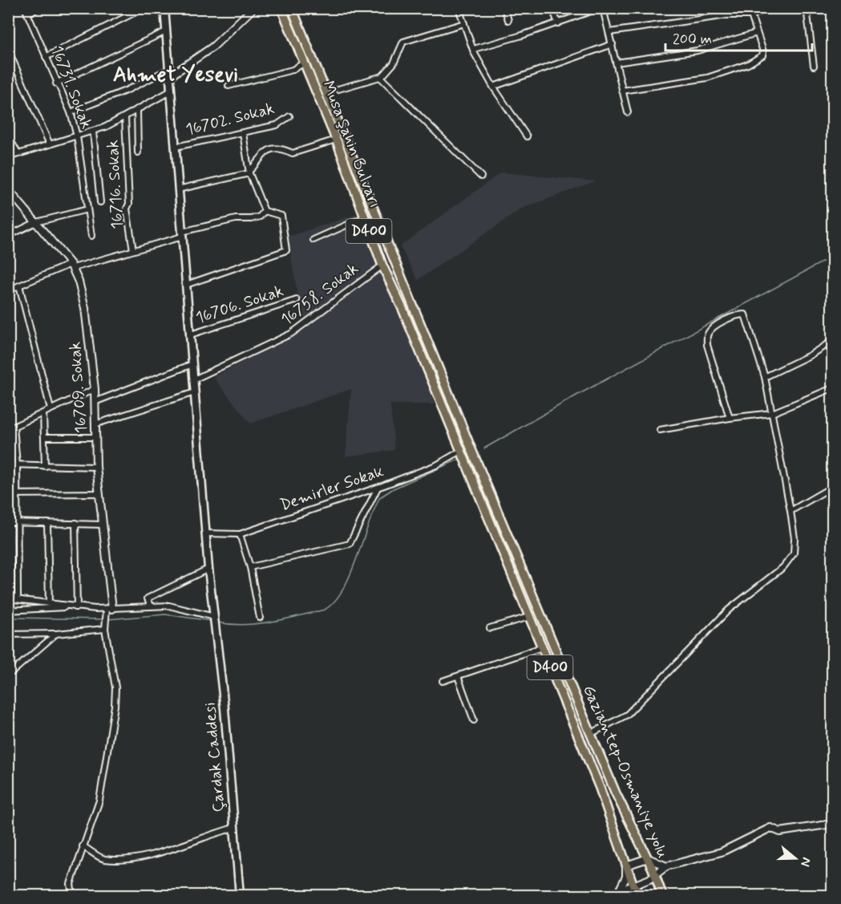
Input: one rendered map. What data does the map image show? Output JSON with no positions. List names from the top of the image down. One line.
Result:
{"streets":{"highway":["Musa Şahin Bulvarı","D400","Gaziantep-Osmaniye yolu"],"main road":["Çardak Caddesi"],"street":["16731. Sokak","16702. Sokak","16716. Sokak","16758. Sokak","16706. Sokak","16709. Sokak","Demirler Sokak"]},"crossings":[["16702. Sokak","Çardak Caddesi"],["Musa Şahin Bulvarı","16758. Sokak"],["Musa Şahin Bulvarı","Demirler Sokak"],["Musa Şahin Bulvarı","Gaziantep-Osmaniye yolu"],["16758. Sokak","Çardak Caddesi"],["16706. Sokak","Çardak Caddesi"],["Demirler Sokak","Çardak Caddesi"],["Demirler Sokak","Gaziantep-Osmaniye yolu"]],"districts":["Ahmet Yesevi"],"scale_bar":"200 m","north":"right"}
